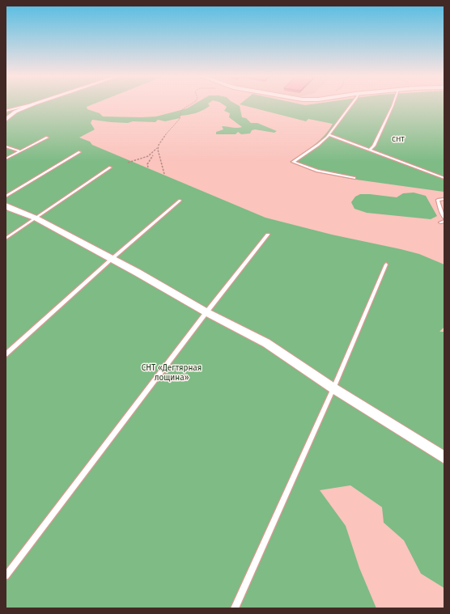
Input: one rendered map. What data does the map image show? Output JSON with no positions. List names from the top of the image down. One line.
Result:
{"parks":["СНТ","СНТ «Дегтярная лощина»"]}
